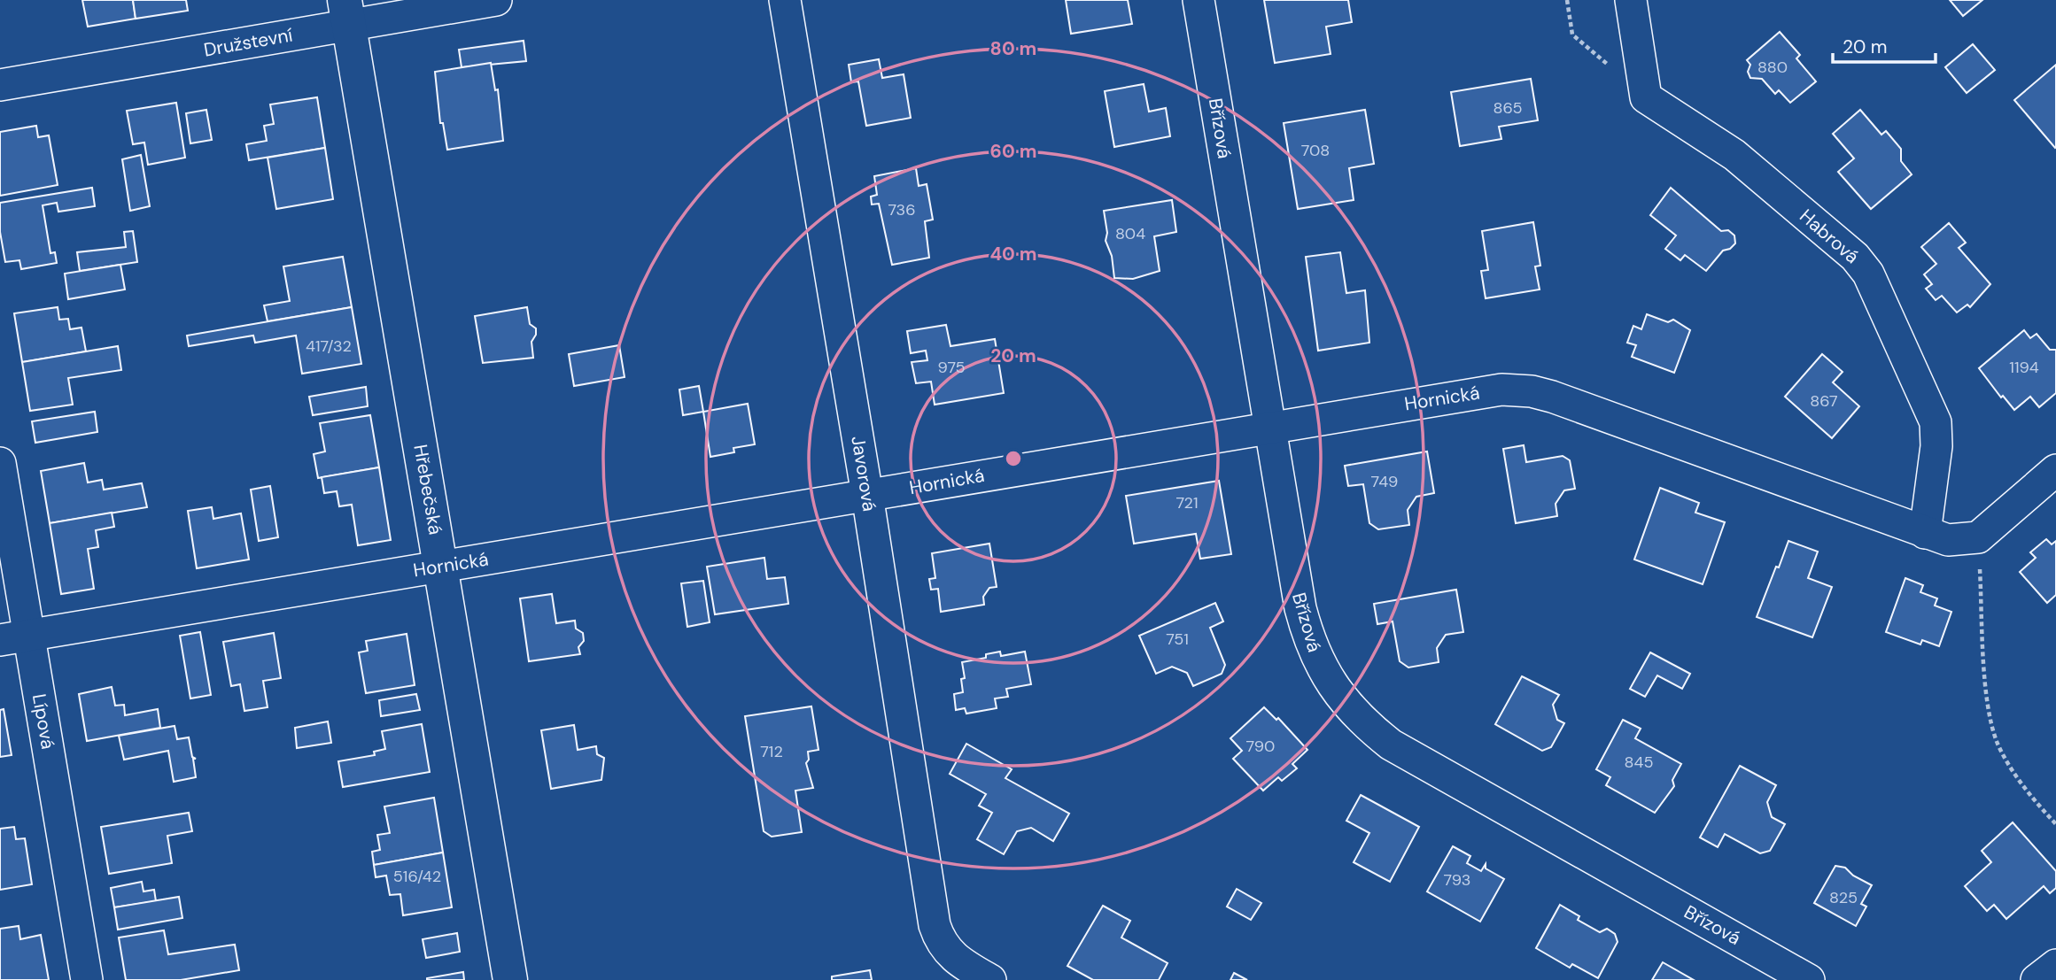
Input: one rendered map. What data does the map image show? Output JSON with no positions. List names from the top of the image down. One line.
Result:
{"streets":{"street":["Družstevní","Břízová","Habrová","Hornická","Javorová","Hřebečská","Lípová"]},"crossings":[["Družstevní","Hřebečská"],["Břízová","Hornická"],["Habrová","Hornická"],["Hornická","Javorová"],["Hornická","Hřebečská"],["Hornická","Lípová"]],"house_numbers":["880","865","708","736","804","417/32","975","1194","867","749","721","751","790","712","845","516/42","793","825"],"scale_bar":"20 m","rings":["80 m","60 m","40 m","20 m"]}
